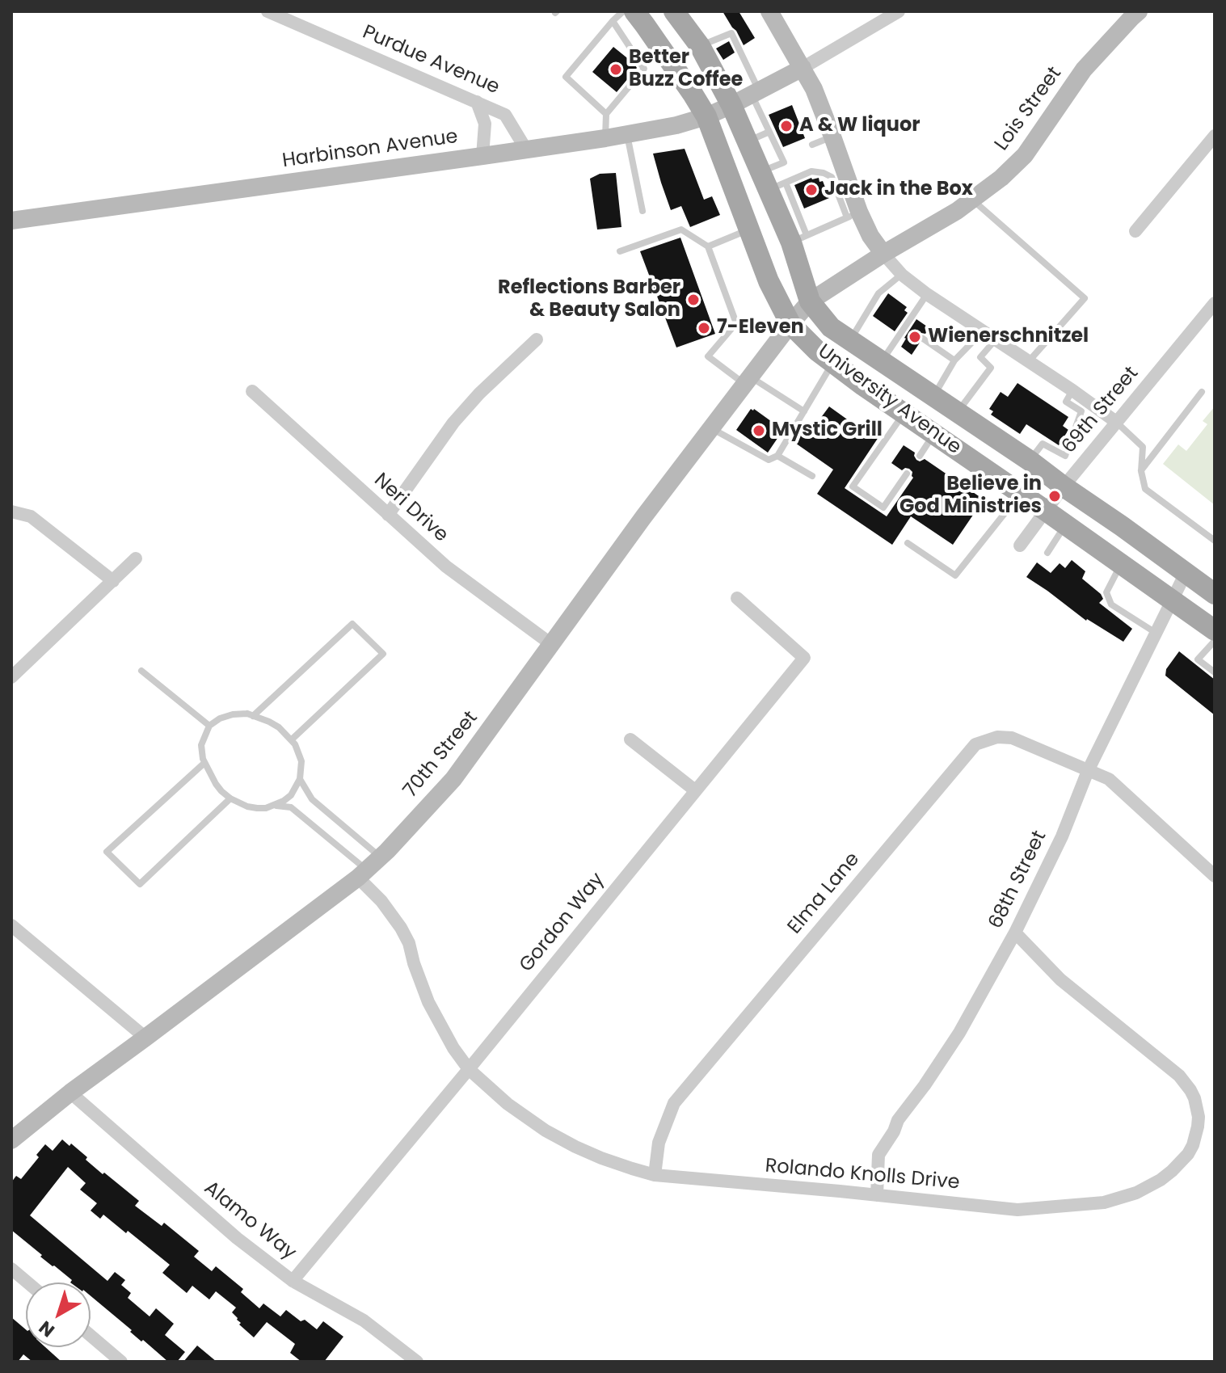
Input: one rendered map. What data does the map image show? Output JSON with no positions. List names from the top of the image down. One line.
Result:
{"streets":{"main road":["University Avenue"],"street":["Purdue Avenue","Lois Street","Harbinson Avenue","69th Street","Neri Drive","70th Street","68th Street","Elma Lane","Gordon Way","Rolando Knolls Drive","Alamo Way"]},"crossings":[["Purdue Avenue","Harbinson Avenue"],["Lois Street","University Avenue"],["Lois Street","70th Street"],["Harbinson Avenue","University Avenue"],["University Avenue","69th Street"],["University Avenue","70th Street"],["University Avenue","68th Street"],["Neri Drive","70th Street"],["70th Street","Rolando Knolls Drive"],["70th Street","Alamo Way"],["68th Street","Elma Lane"],["68th Street","Rolando Knolls Drive"],["Elma Lane","Rolando Knolls Drive"],["Gordon Way","Rolando Knolls Drive"],["Gordon Way","Alamo Way"]],"places":["Better Buzz Coffee","A & W liquor","Jack in the Box","Reflections Barber & Beauty Salon","7-Eleven","Wienerschnitzel","Mystic Grill","Believe in God Ministries"],"north":"bottom left"}
